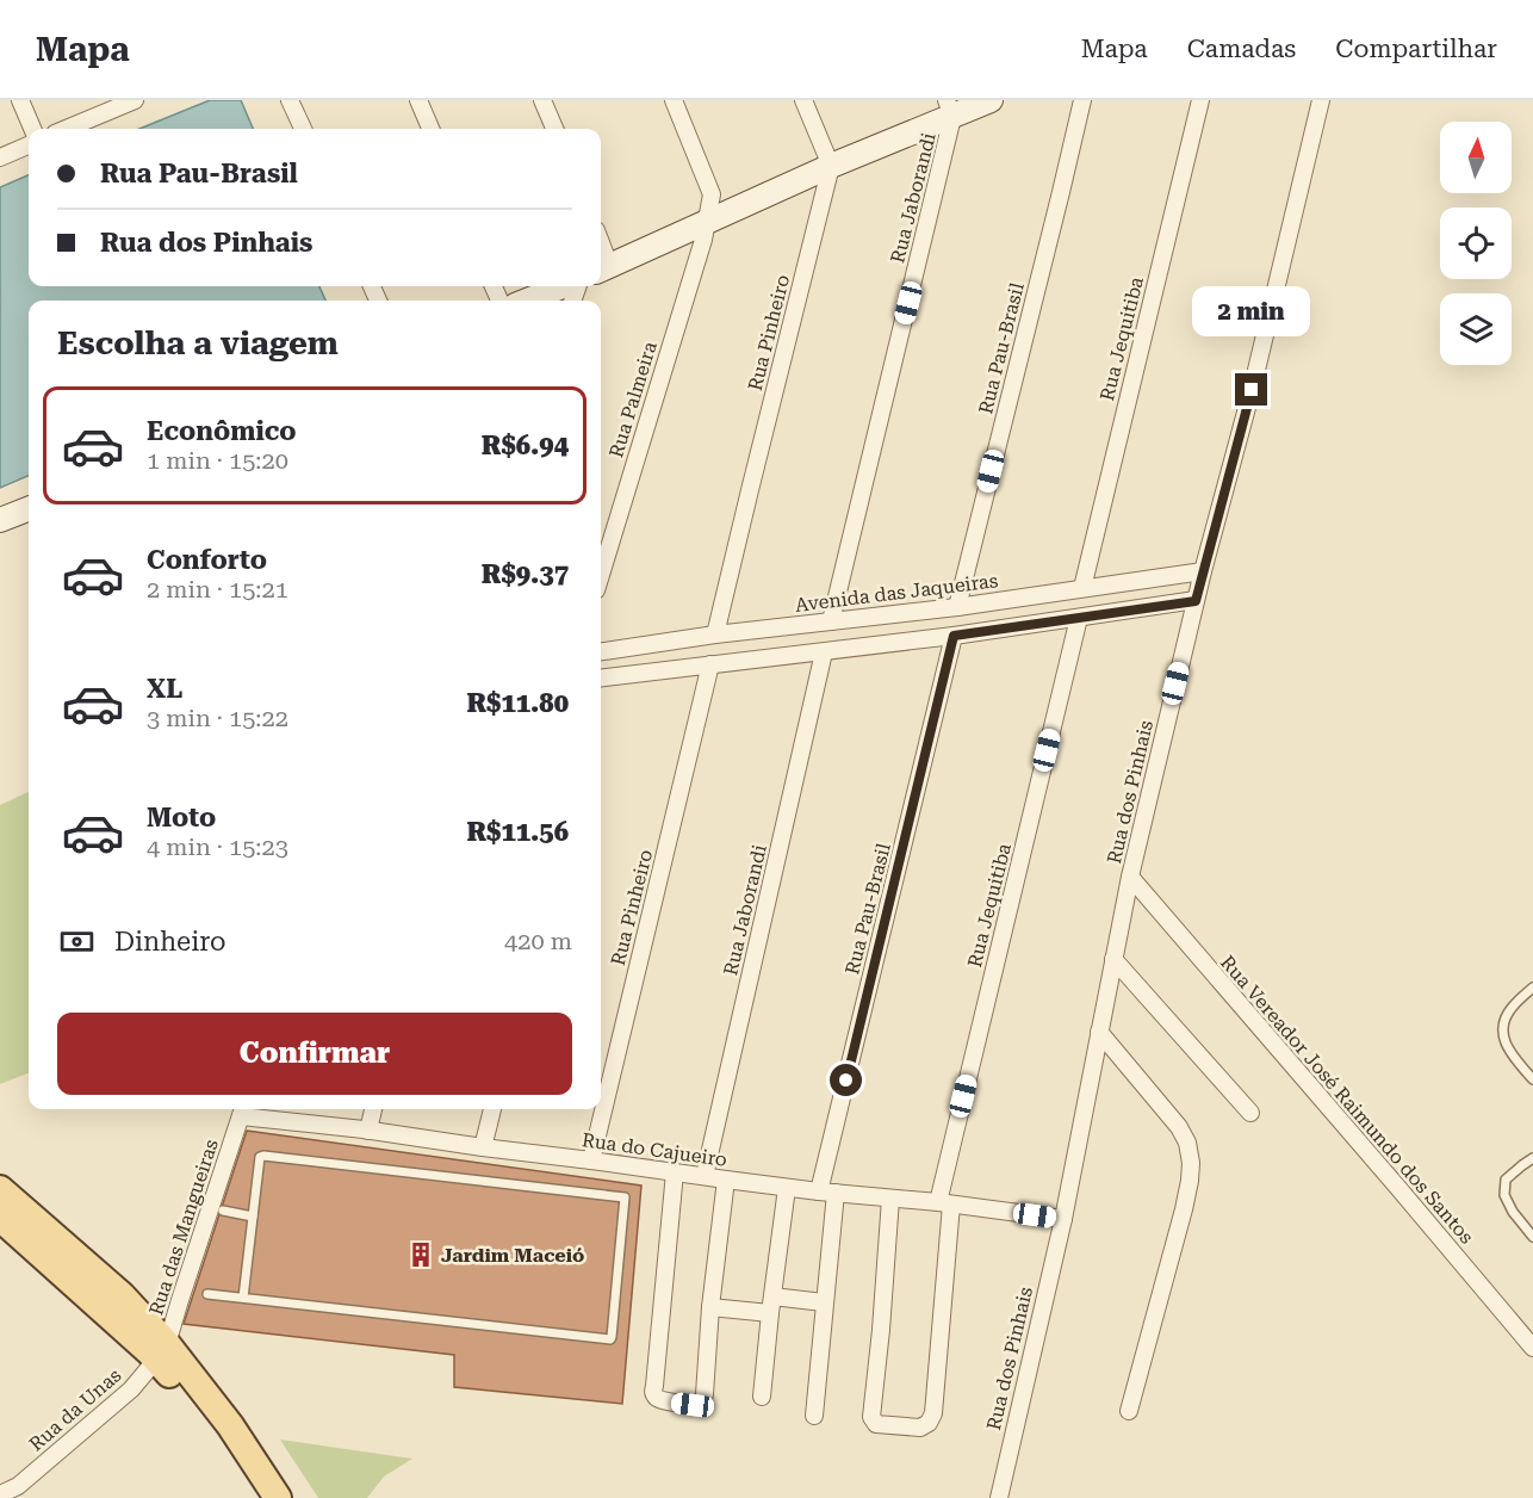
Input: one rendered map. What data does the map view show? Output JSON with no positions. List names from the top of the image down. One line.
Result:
{"streets":{"street":["Rua Jaborandi","Rua Pinheiro","Rua Jequitiba","Rua Pau-Brasil","Rua Palmeira","Avenida das Jaqueiras","Rua dos Pinhais","Rua Vereador José Raimundo dos Santos","Rua do Cajueiro","Rua das Mangueiras","Rua da Unas"]},"crossings":[["Rua Jaborandi","Avenida das Jaqueiras"],["Rua Jaborandi","Rua do Cajueiro"],["Rua Pinheiro","Avenida das Jaqueiras"],["Rua Pinheiro","Rua do Cajueiro"],["Rua Jequitiba","Avenida das Jaqueiras"],["Rua Jequitiba","Rua do Cajueiro"],["Rua Pau-Brasil","Avenida das Jaqueiras"],["Rua Pau-Brasil","Rua do Cajueiro"],["Avenida das Jaqueiras","Rua dos Pinhais"],["Rua dos Pinhais","Rua Vereador José Raimundo dos Santos"],["Rua dos Pinhais","Rua do Cajueiro"],["Rua do Cajueiro","Rua das Mangueiras"],["Rua das Mangueiras","Rua da Unas"]],"places":{"building":["Jardim Maceió"]},"north":"top","page":{"header":"Mapa","nav":["Mapa","Camadas","Compartilhar"],"banner":["Rua Pau-Brasil","Rua dos Pinhais"],"bubble":"2 min","heading":"Escolha a viagem","list":[{"name":"Econômico","note":"1 min · 15:20","value":"R$6.94"},{"name":"Conforto","note":"2 min · 15:21","value":"R$9.37"},{"name":"XL","note":"3 min · 15:22","value":"R$11.80"},{"name":"Moto","note":"4 min · 15:23","value":"R$11.56"}],"pay":["Dinheiro","420 m"],"buttons":"Confirmar"}}
